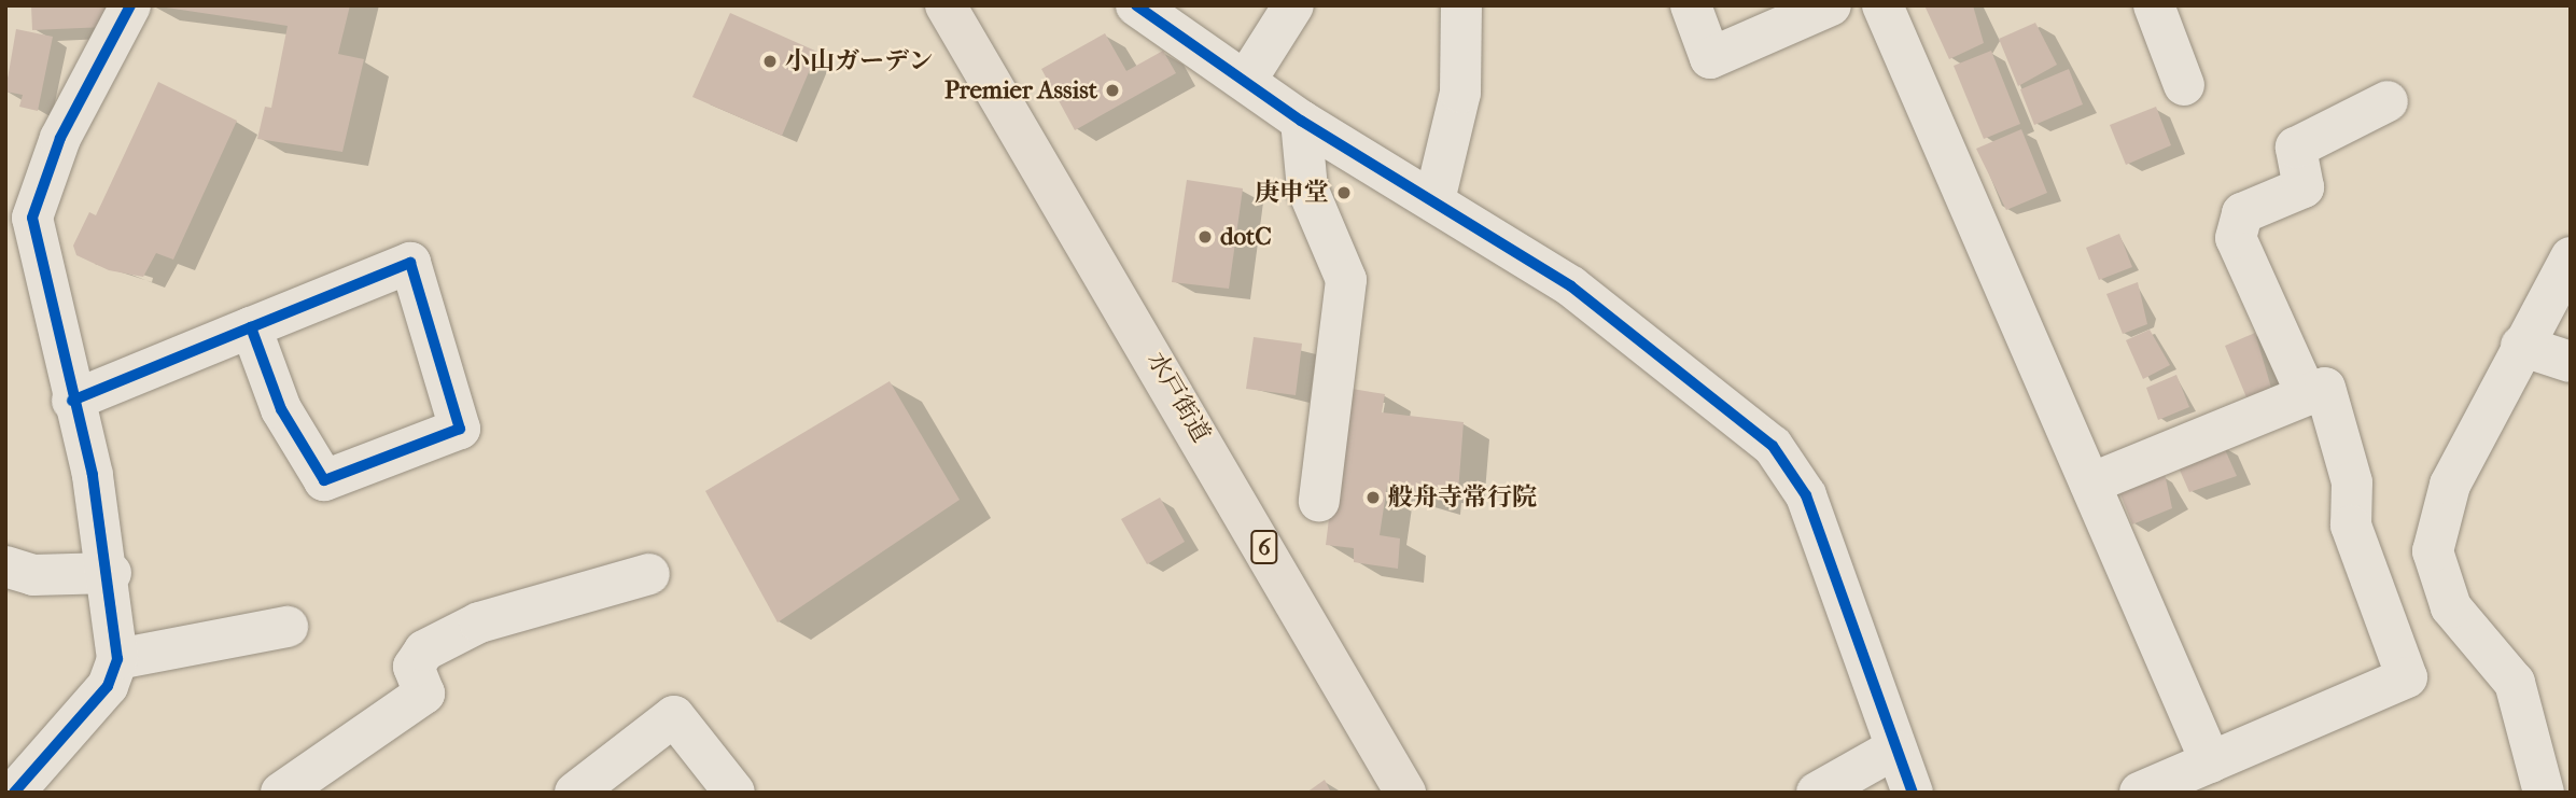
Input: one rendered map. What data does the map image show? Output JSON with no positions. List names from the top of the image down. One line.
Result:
{"streets":{"highway":["水戸街道","6"]},"places":["小山ガーデン","Premier Assist","庚申堂","dotC","般舟寺常行院"]}
